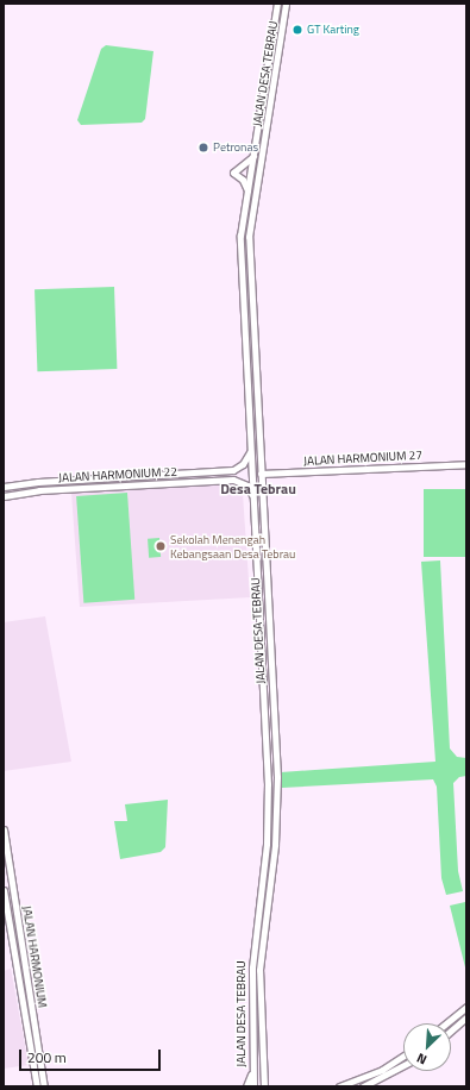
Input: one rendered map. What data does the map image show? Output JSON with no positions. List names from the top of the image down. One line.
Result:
{"streets":{"main road":["JALAN DESA TEBRAU","JALAN HARMONIUM 27","JALAN HARMONIUM 22","JALAN HARMONIUM"]},"crossings":[["JALAN DESA TEBRAU","JALAN HARMONIUM 27"]],"districts":["Desa Tebrau"],"places":["GT Karting","Petronas","Sekolah Menengah Kebangsaan Desa Tebrau"],"scale_bar":"200 m","north":"bottom left"}
